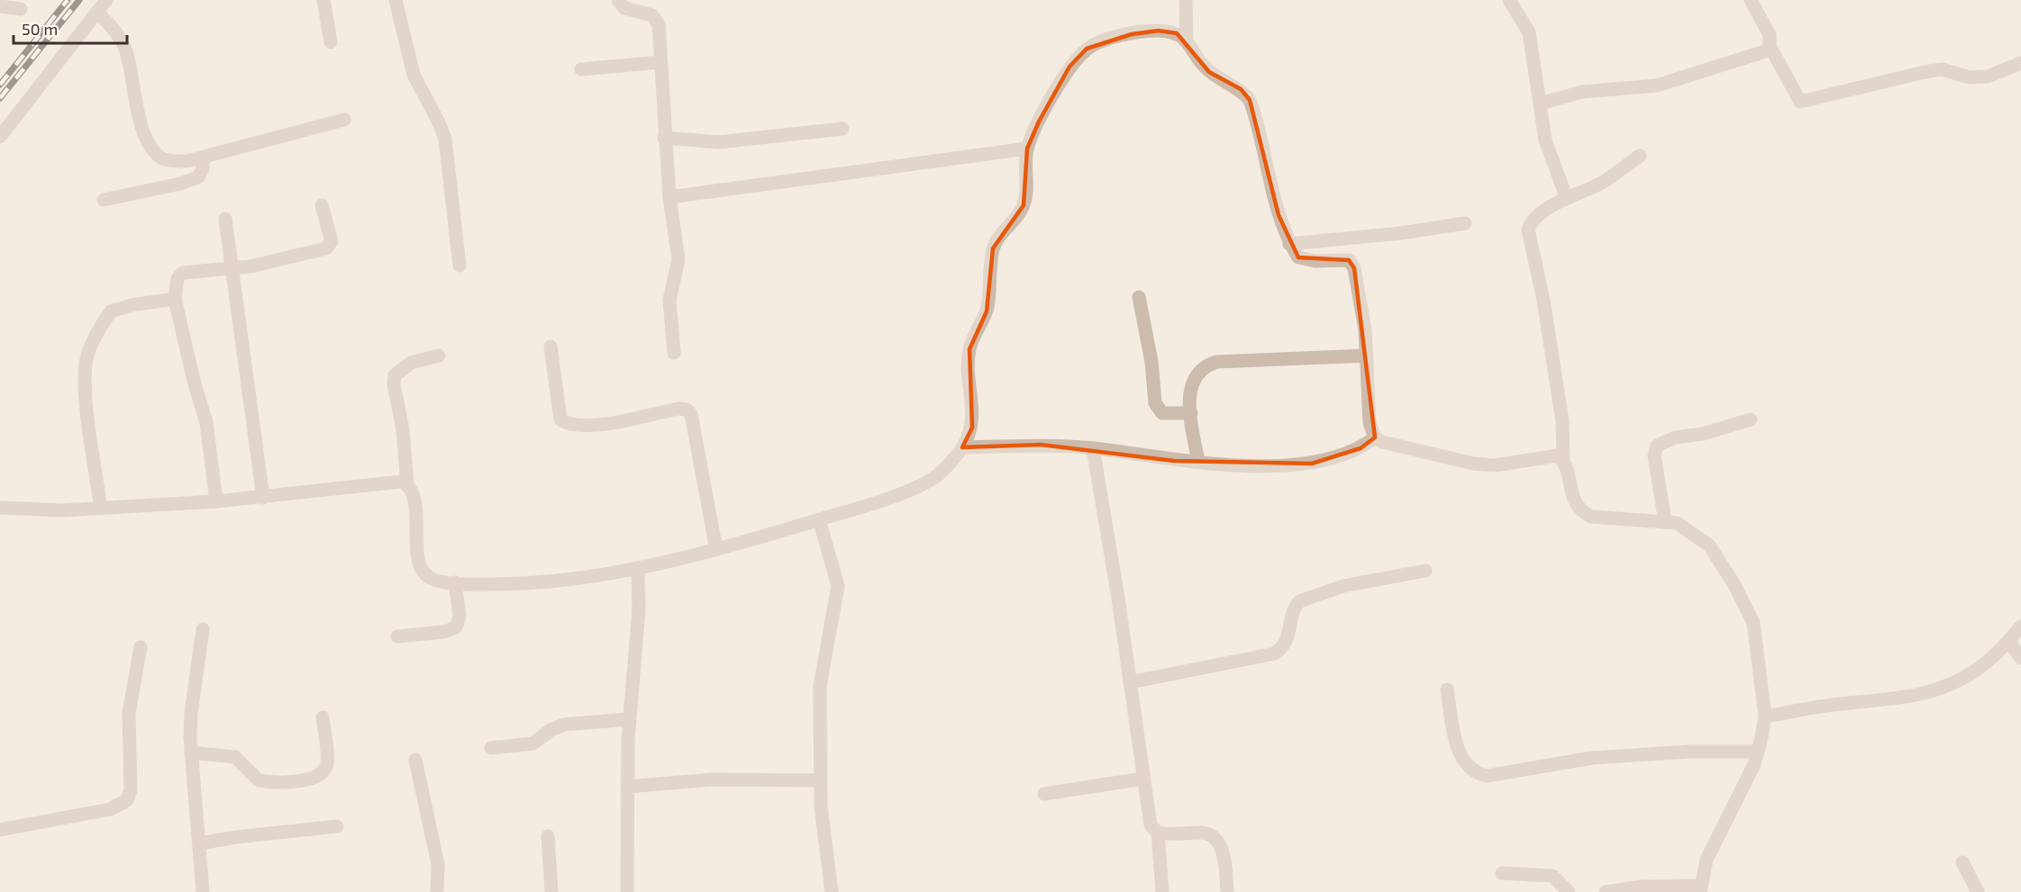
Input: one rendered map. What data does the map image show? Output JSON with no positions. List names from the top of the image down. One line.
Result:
{"scale_bar":"50 m"}
